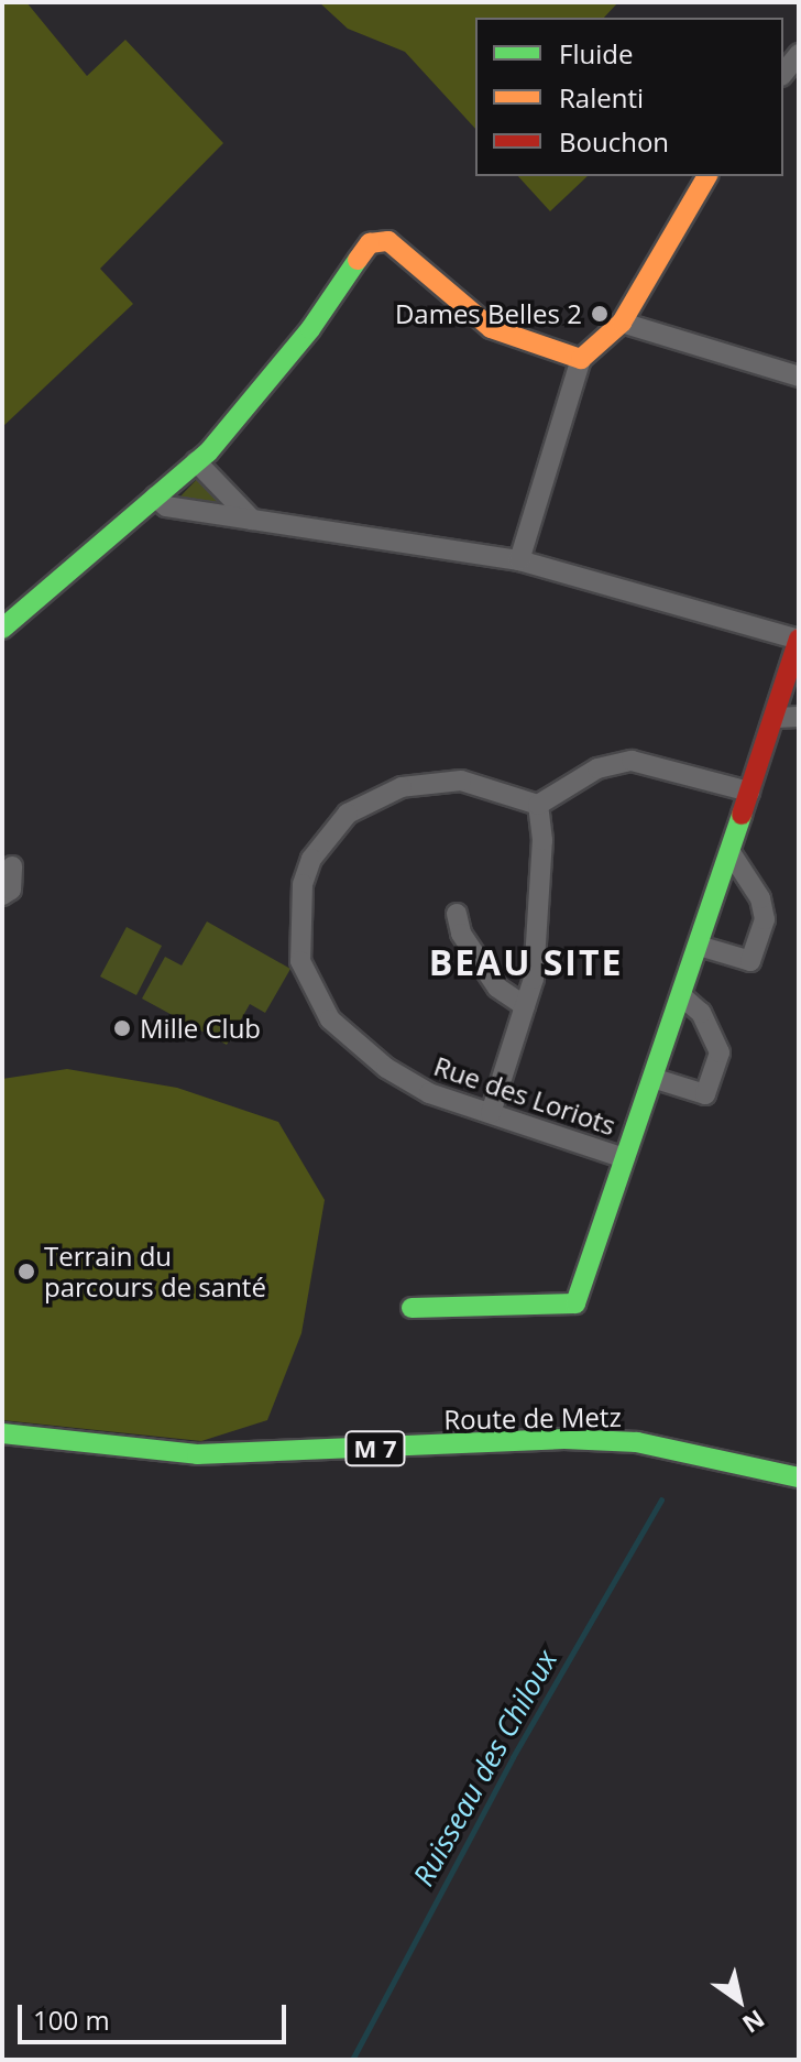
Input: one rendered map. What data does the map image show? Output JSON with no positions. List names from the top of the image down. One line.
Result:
{"streets":{"street":["Rue des Loriots","Route de Metz","M 7"]},"districts":["BEAU SITE"],"water":["Ruisseau des Chiloux"],"places":["Dames Belles 2","Mille Club","Terrain du parcours de santé"],"legend":["Fluide","Ralenti","Bouchon"],"scale_bar":"100 m","north":"bottom right"}
